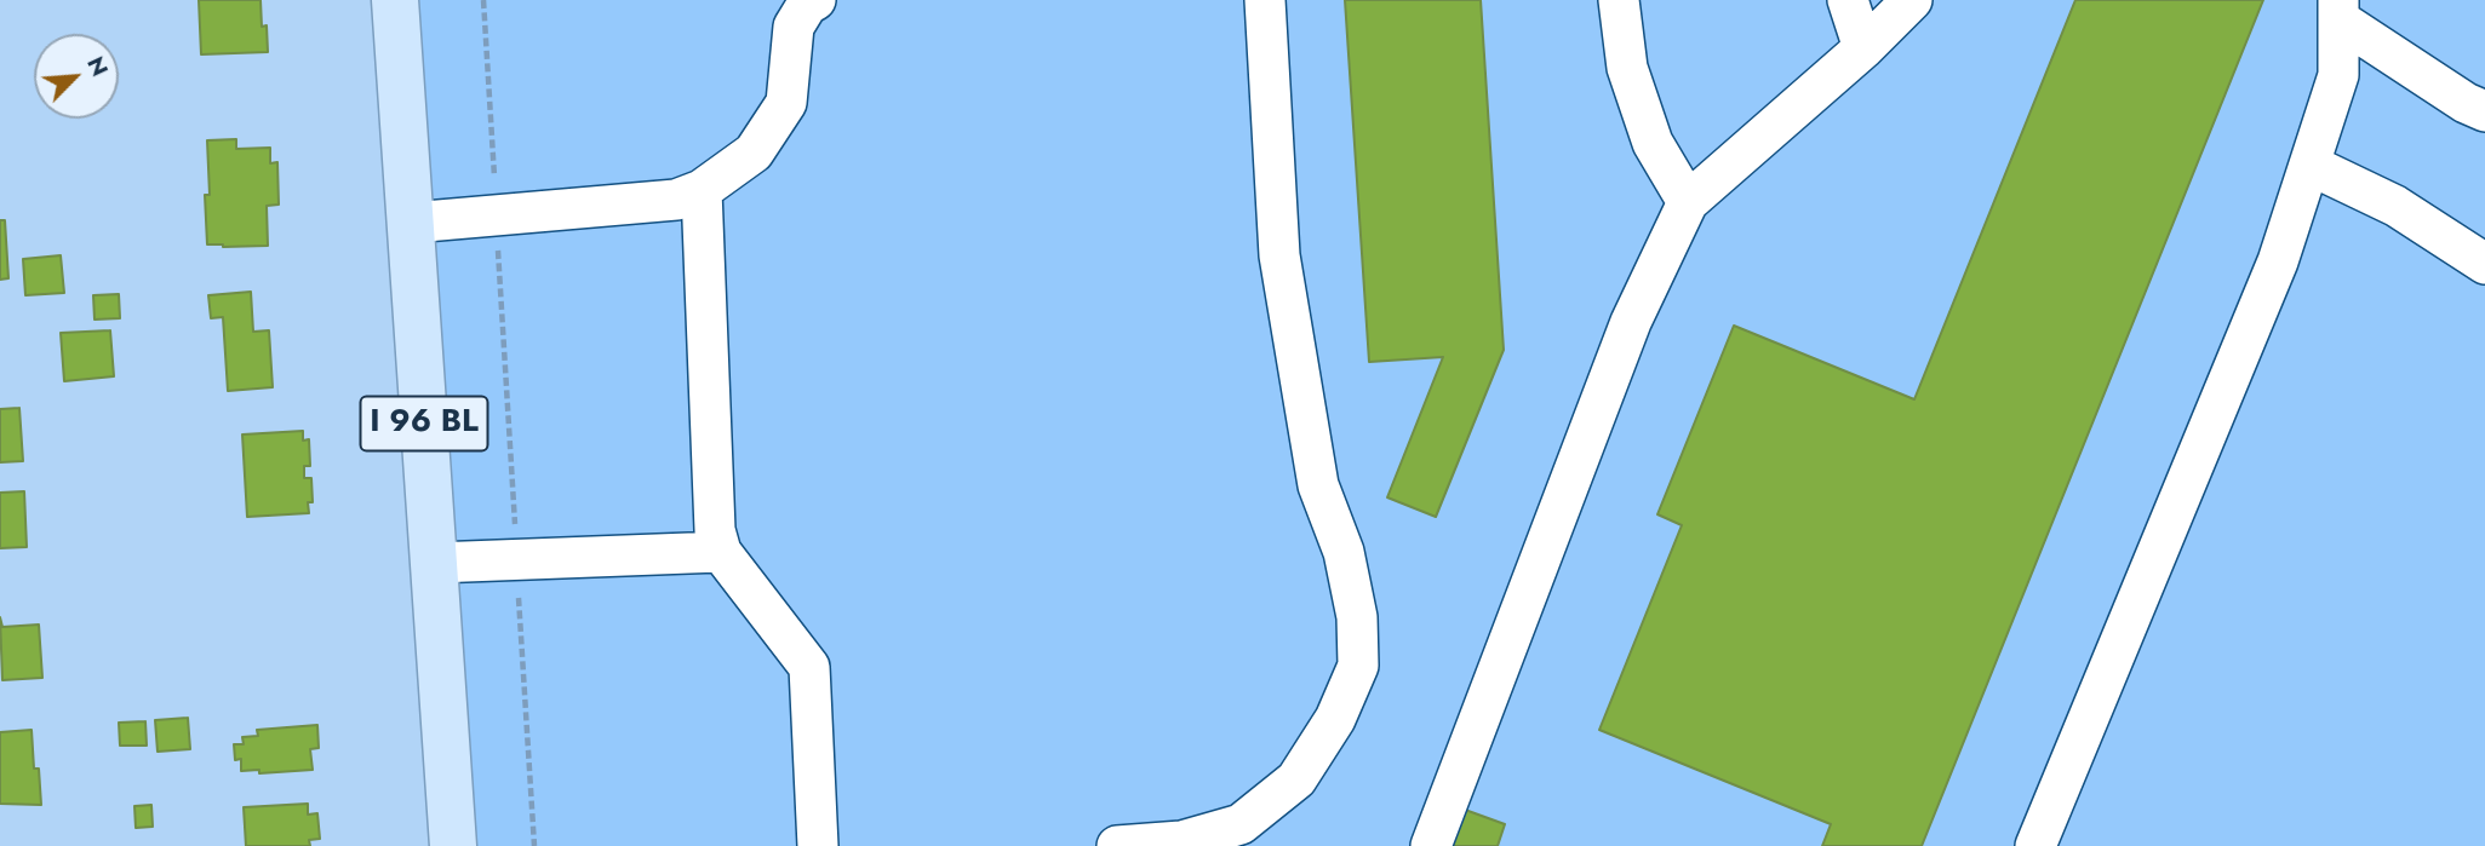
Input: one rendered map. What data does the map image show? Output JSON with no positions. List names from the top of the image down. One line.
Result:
{"streets":{"main road":["I 96 BL"]},"north":"top right"}
